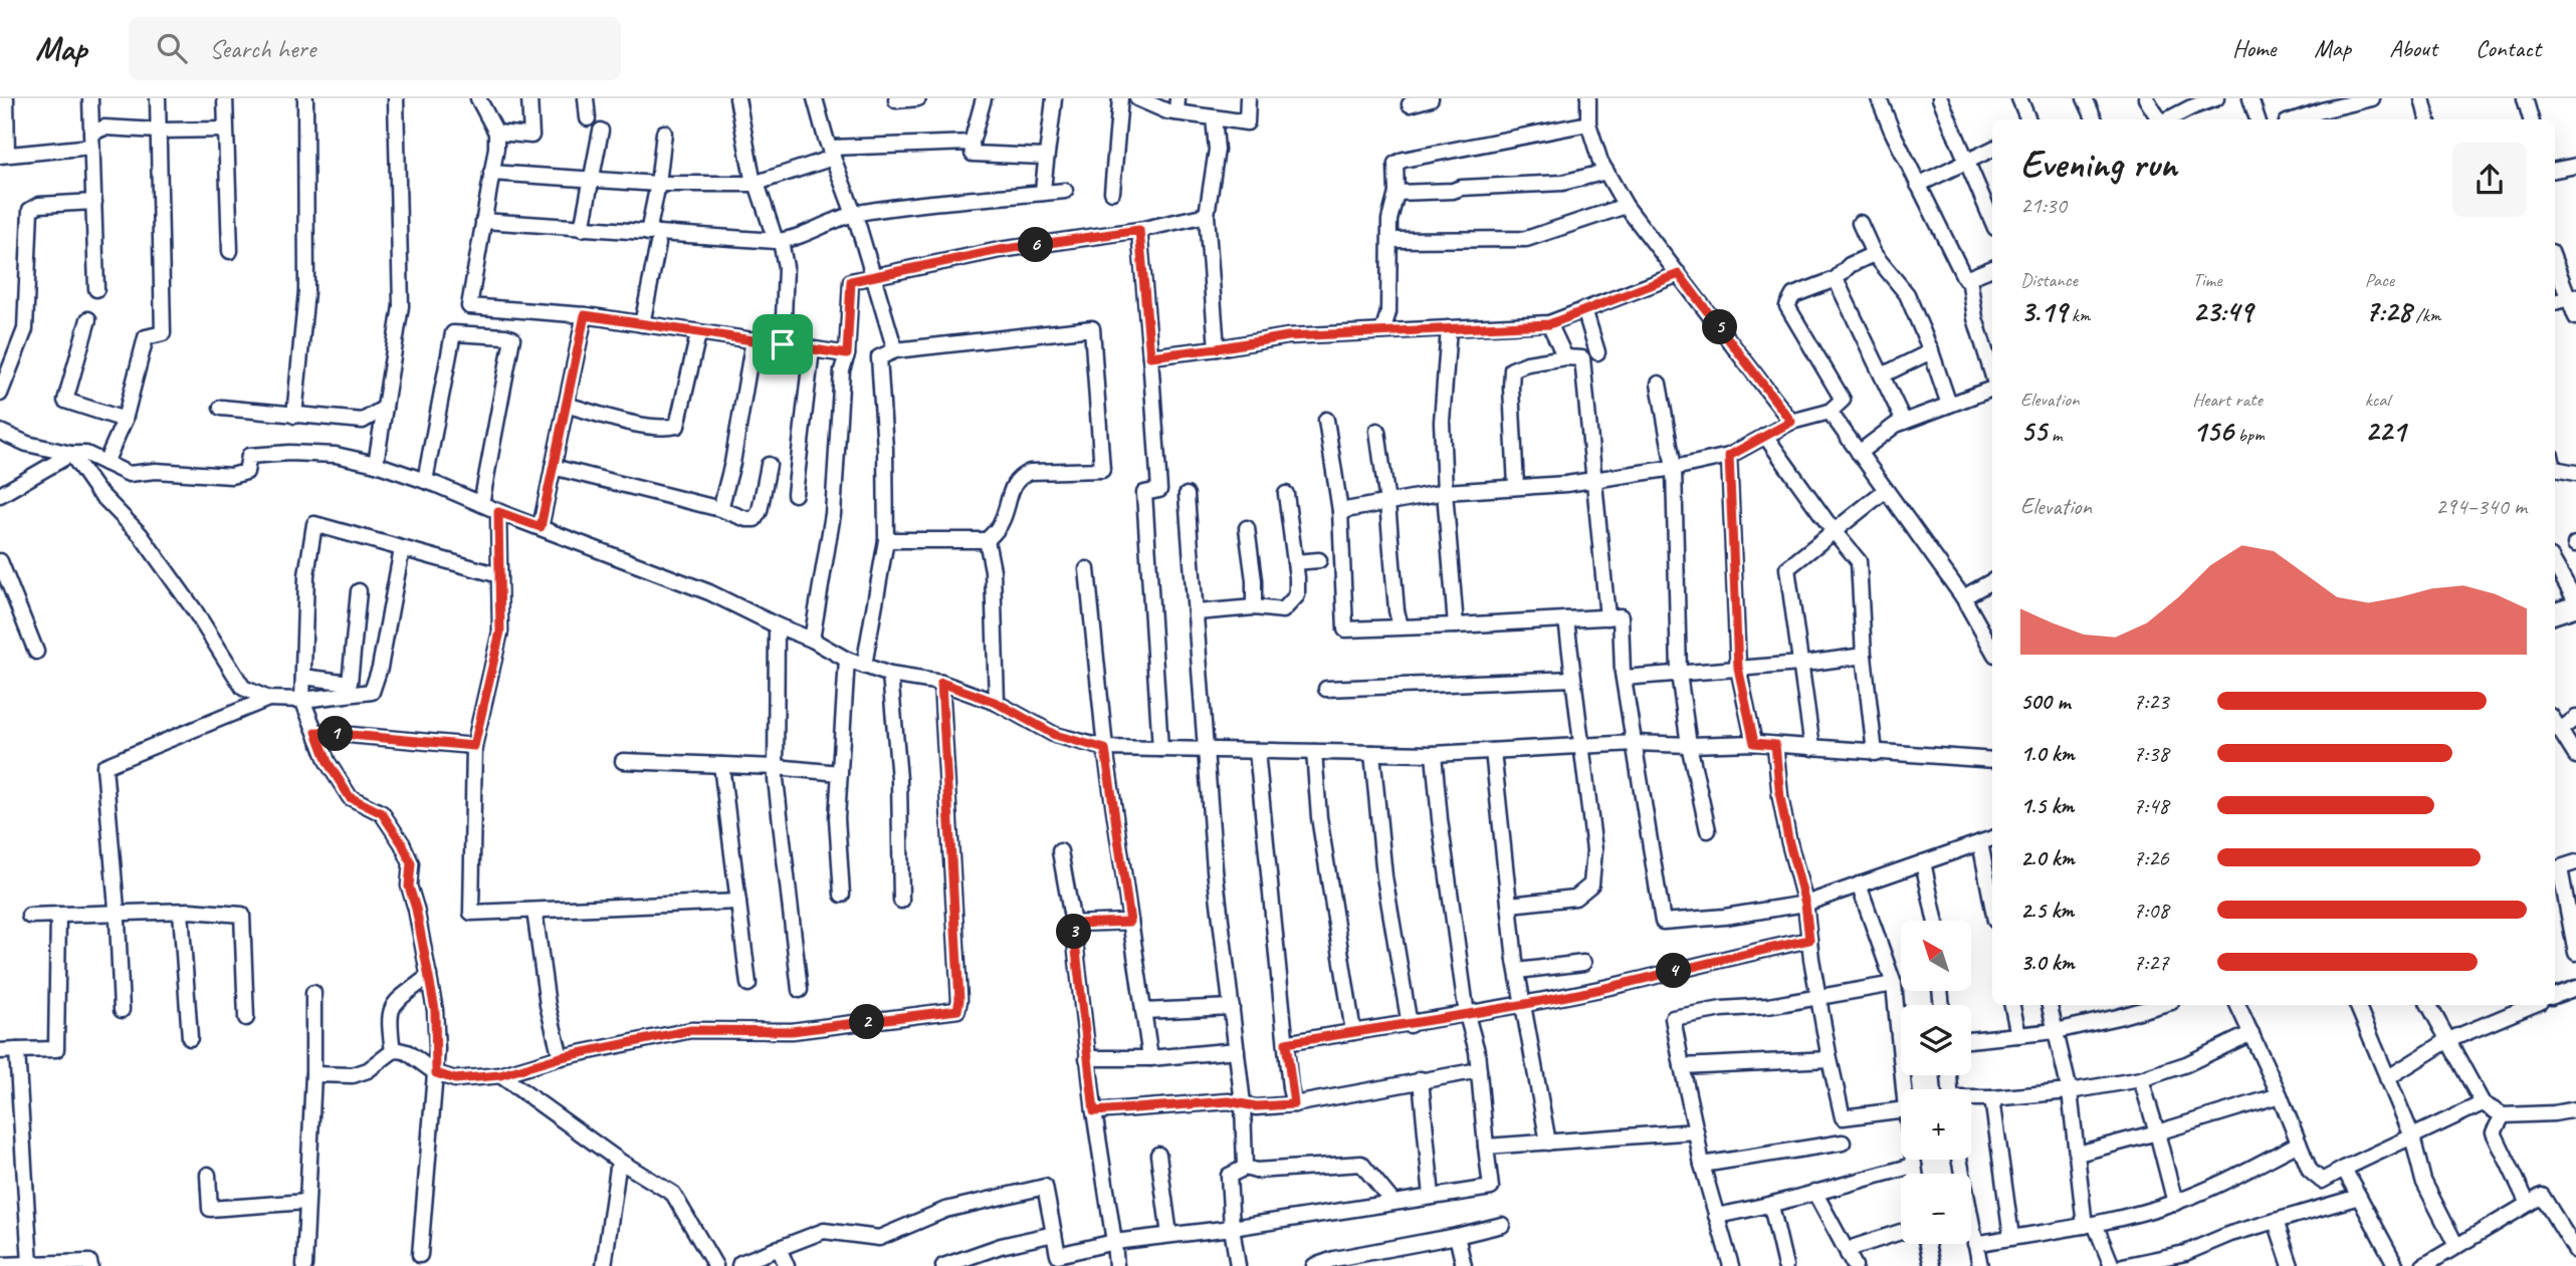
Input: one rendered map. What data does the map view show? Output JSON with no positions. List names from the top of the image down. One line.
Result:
{"north":"top left","page":{"header":"Map","search":"Search here","nav":["Home","Map","About","Contact"],"heading":["Evening run","21:30"],"pins":["6","5","1","3","4","2"],"stats":[["Distance","3.19 km"],["Time","23:49"],["Pace","7:28 /km"],["Elevation","55 m"],["Heart rate","156 bpm"],["kcal","221"]],"chart":["Elevation","294–340 m"],"list":[{"name":"500 m","note":"7:23"},{"name":"1.0 km","note":"7:38"},{"name":"1.5 km","note":"7:48"},{"name":"2.0 km","note":"7:26"},{"name":"2.5 km","note":"7:08"},{"name":"3.0 km","note":"7:27"}],"map_buttons":["+","−"]}}
